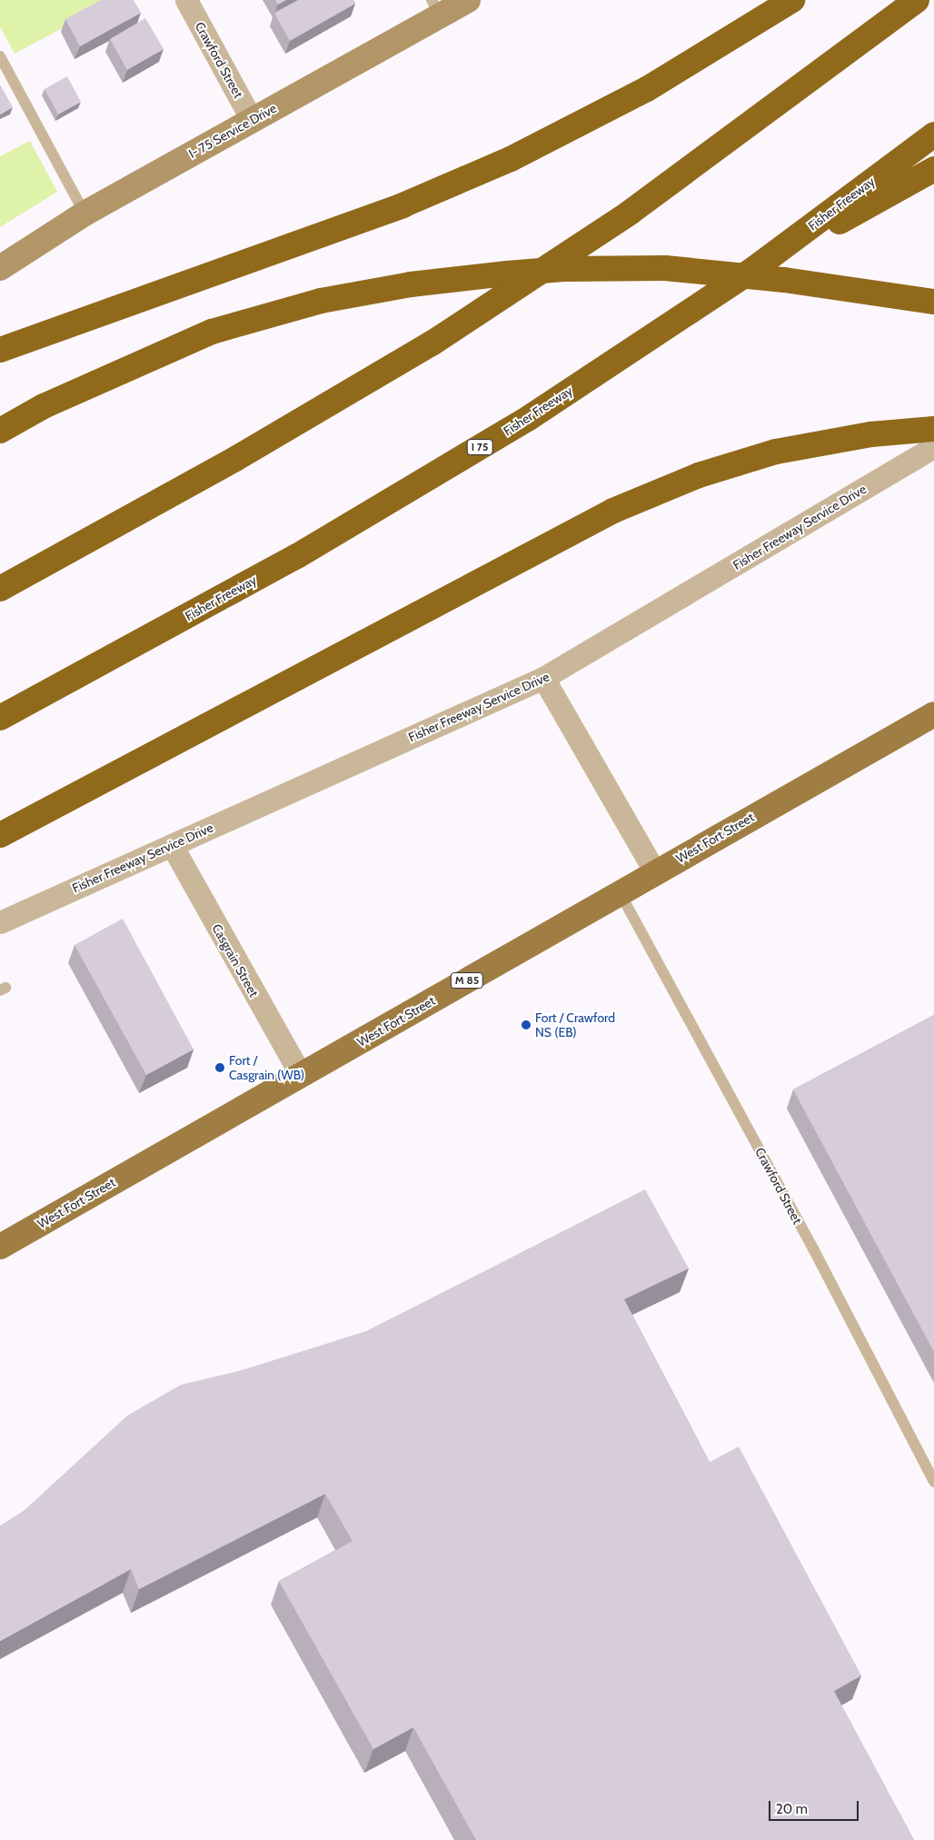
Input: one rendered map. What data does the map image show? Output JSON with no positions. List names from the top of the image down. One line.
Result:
{"streets":{"highway":["Fisher Freeway","I 75"],"main road":["I- 75 Service Drive","West Fort Street","M 85"],"street":["Crawford Street","Fisher Freeway Service Drive","Casgrain Street"]},"crossings":[["Crawford Street","I- 75 Service Drive"],["Crawford Street","West Fort Street"],["Fisher Freeway Service Drive","Casgrain Street"],["West Fort Street","Casgrain Street"]],"places":["Fort / Crawford NS (EB)","Fort / Casgrain (WB)"],"scale_bar":"20 m"}
